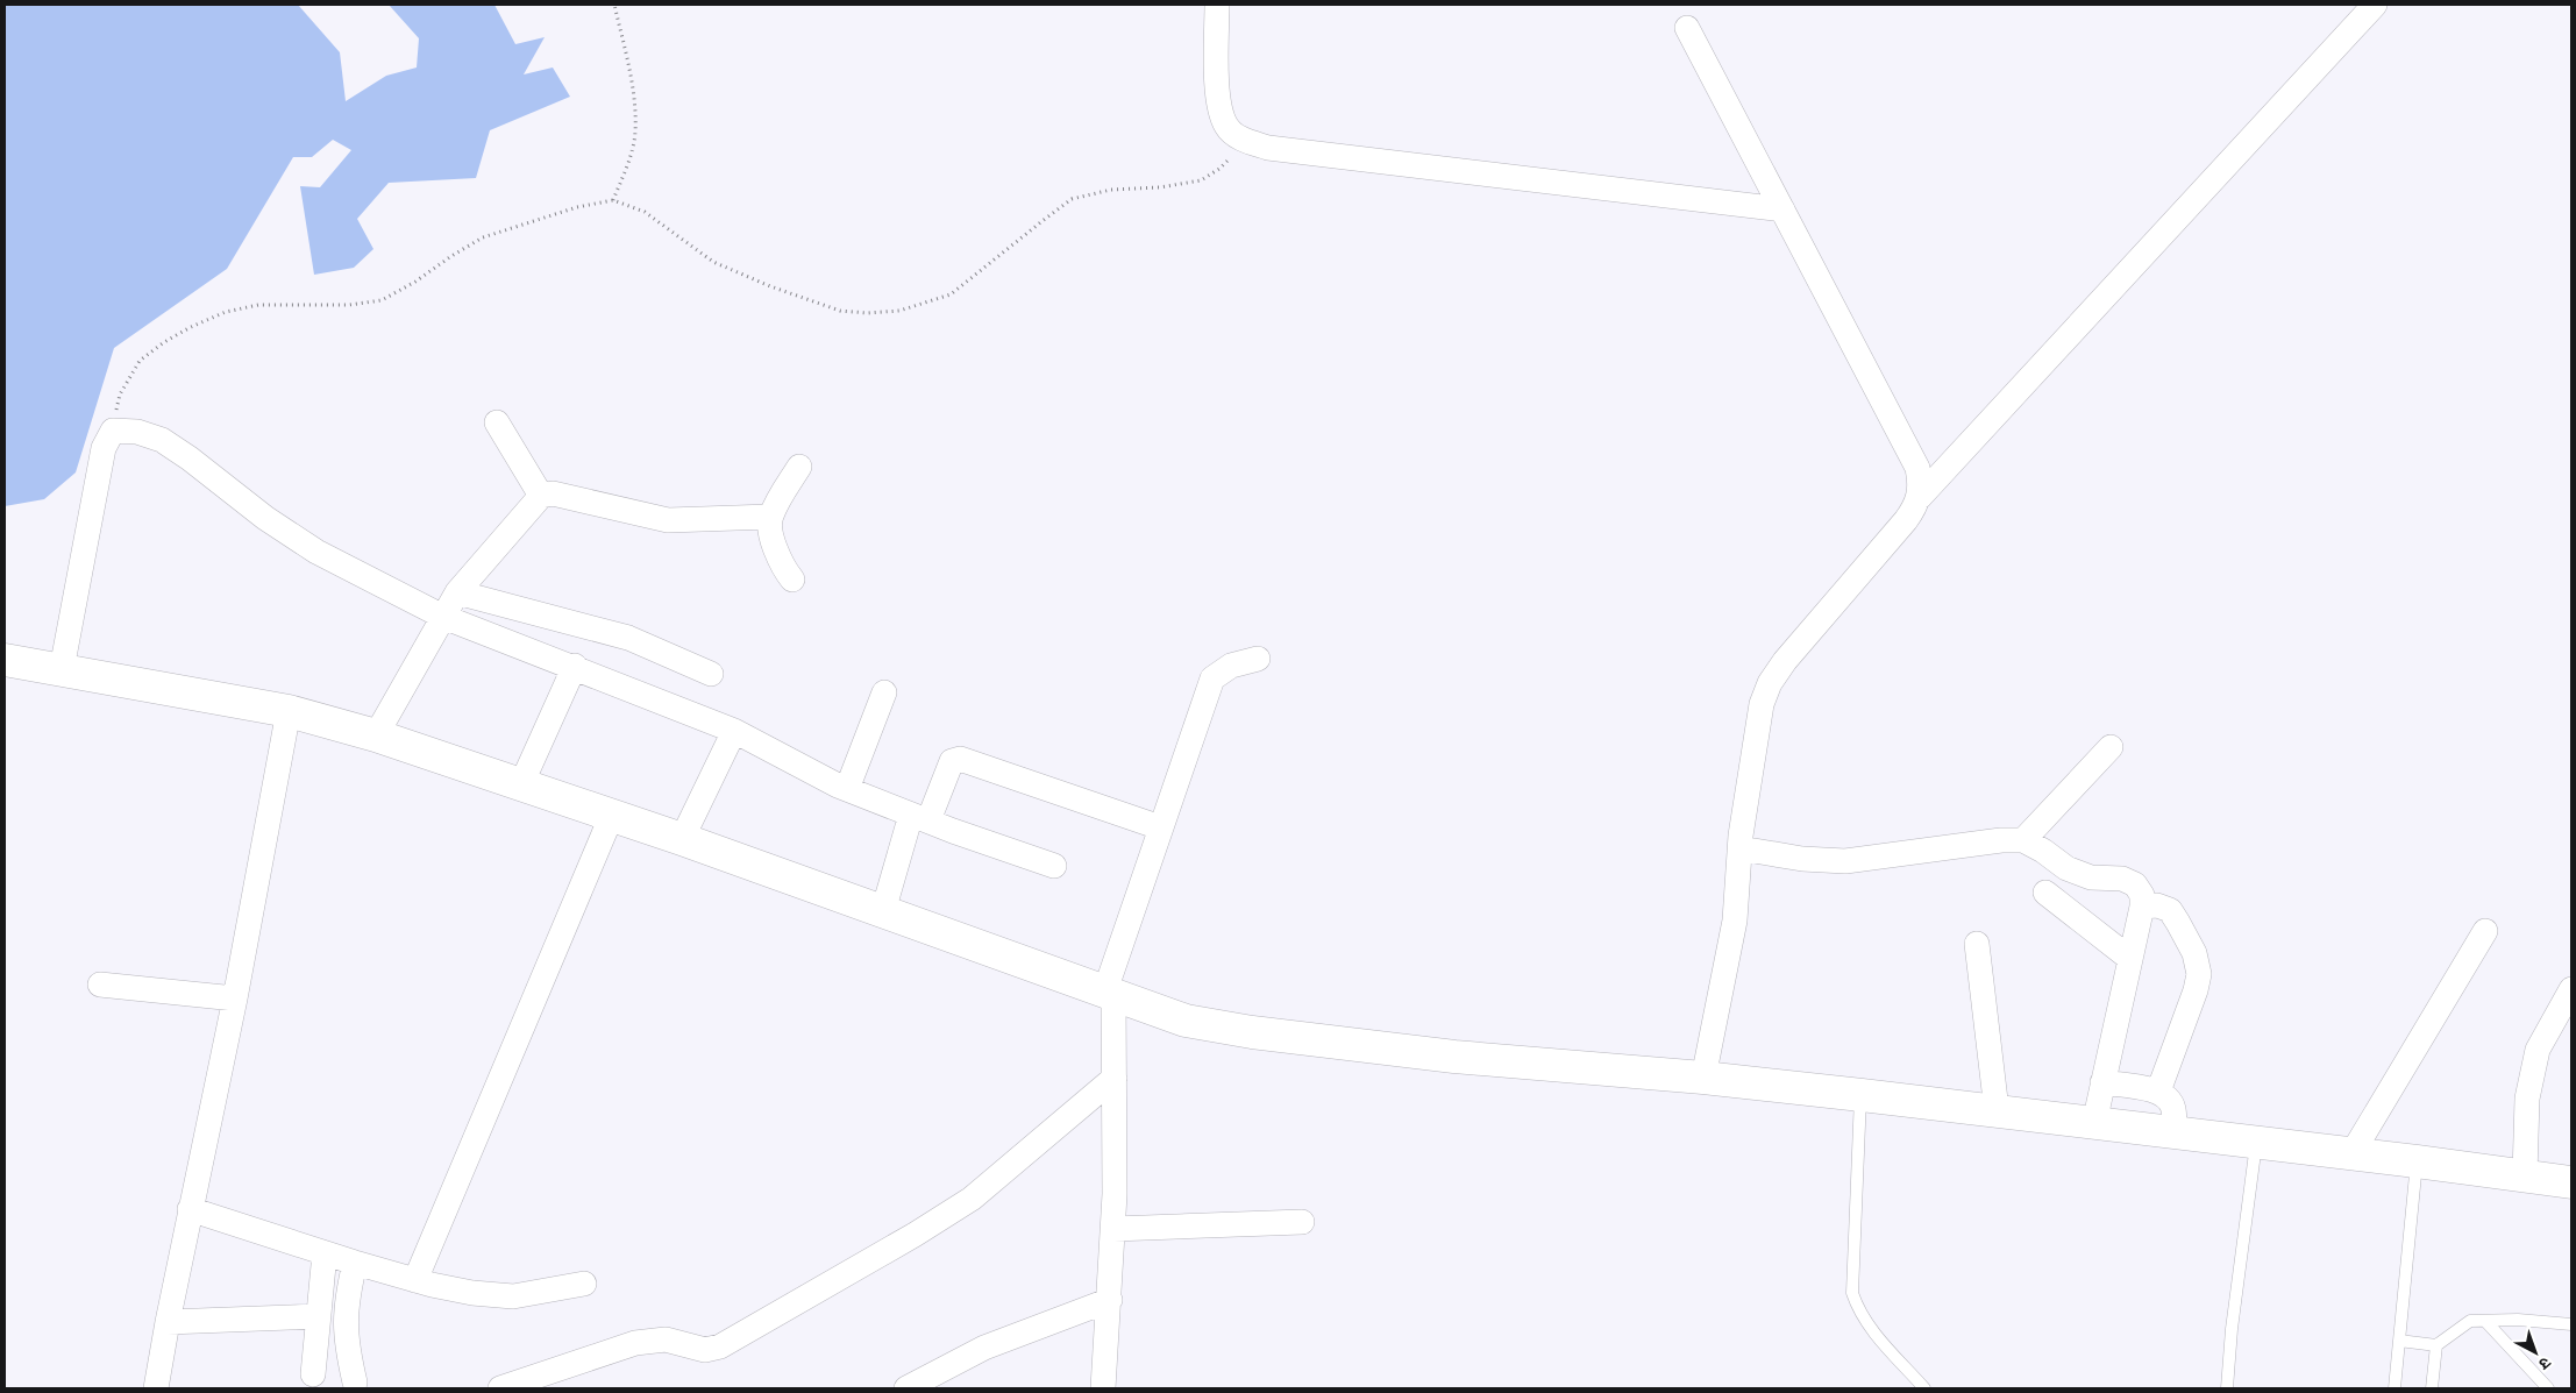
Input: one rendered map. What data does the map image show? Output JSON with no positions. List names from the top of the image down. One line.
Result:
{"north":"bottom right"}
